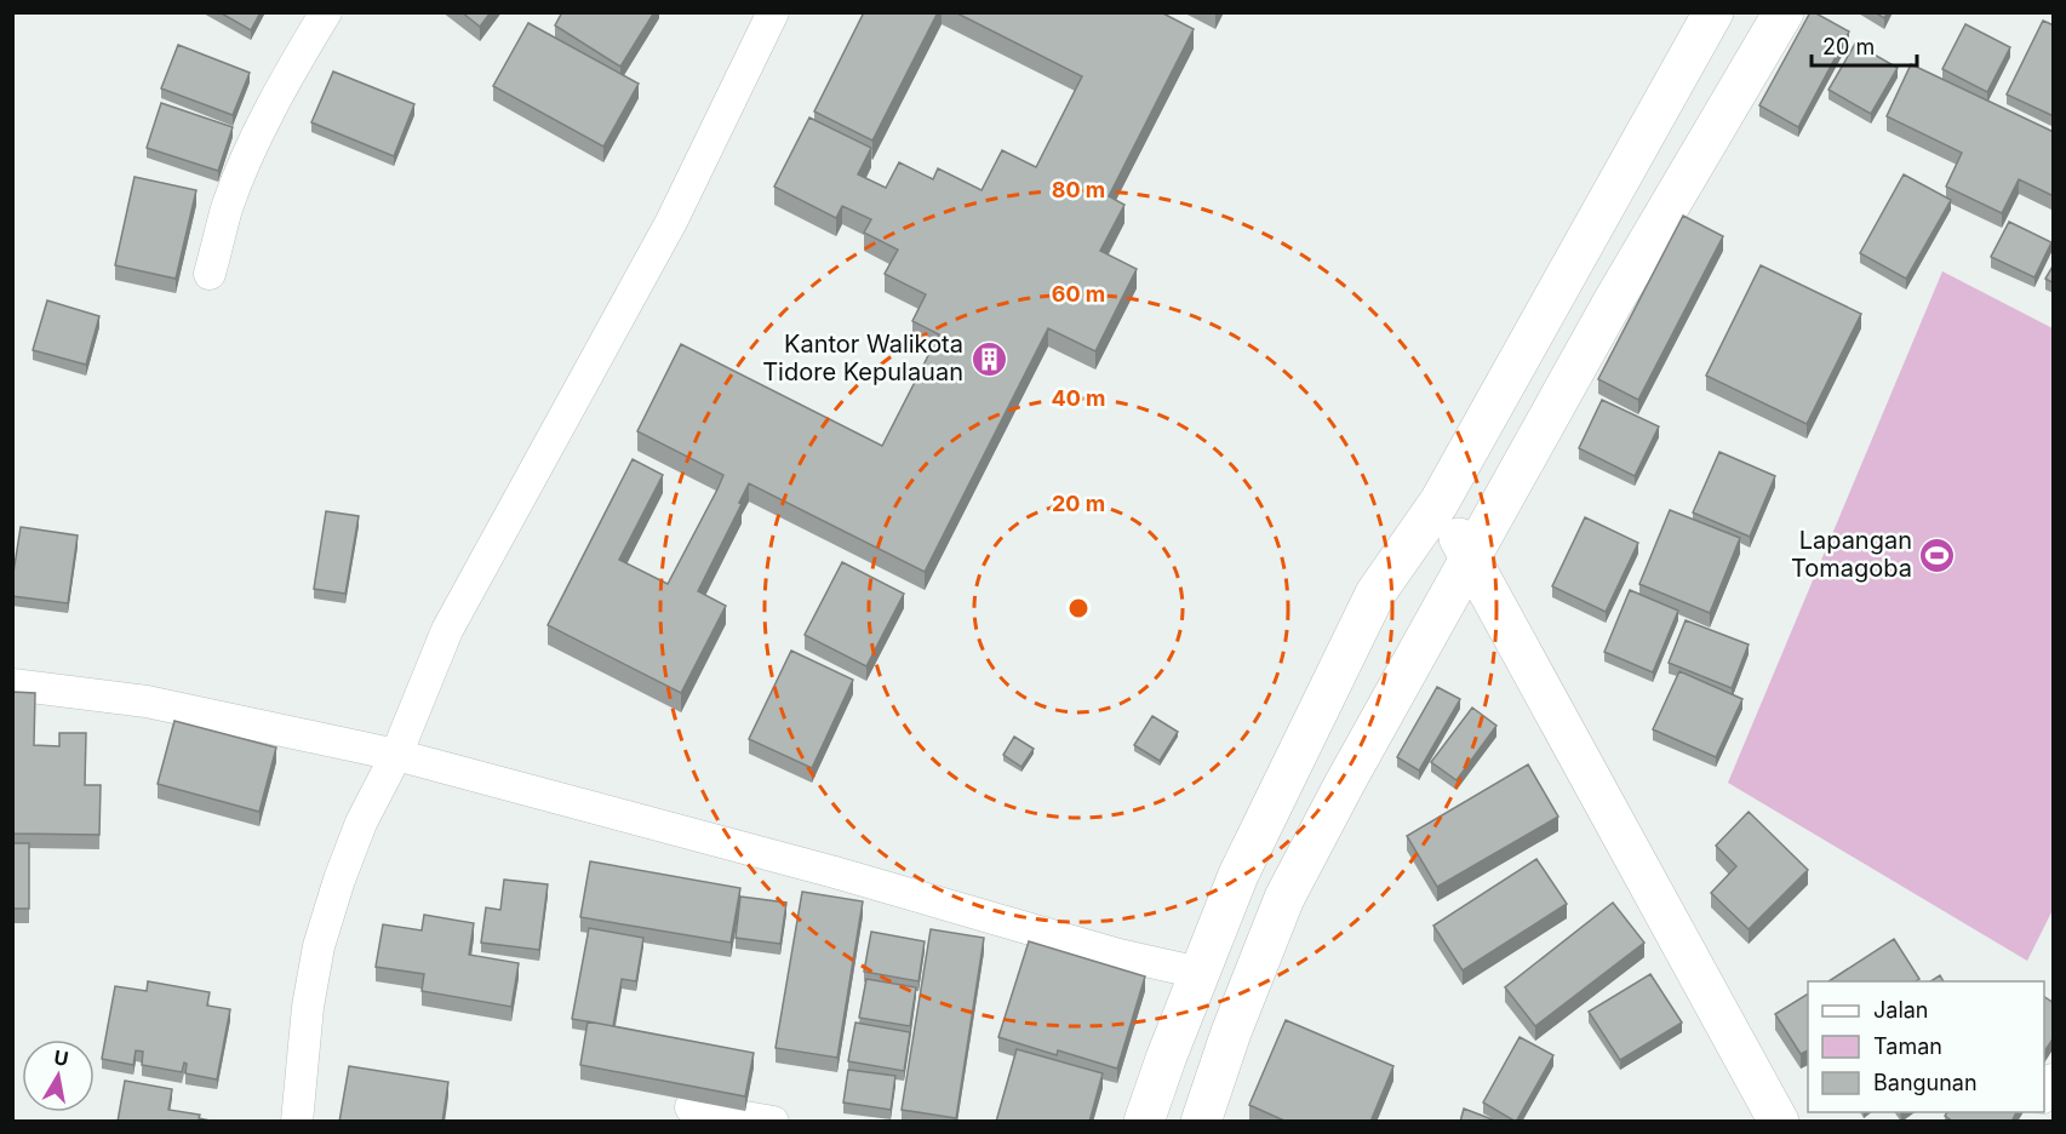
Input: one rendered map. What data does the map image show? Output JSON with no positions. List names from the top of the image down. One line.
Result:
{"places":{"building":["Kantor Walikota Tidore Kepulauan"],"sports":["Lapangan Tomagoba"]},"legend":["Jalan","Taman","Bangunan"],"scale_bar":"20 m","north":"top","rings":["80 m","60 m","40 m","20 m"]}
